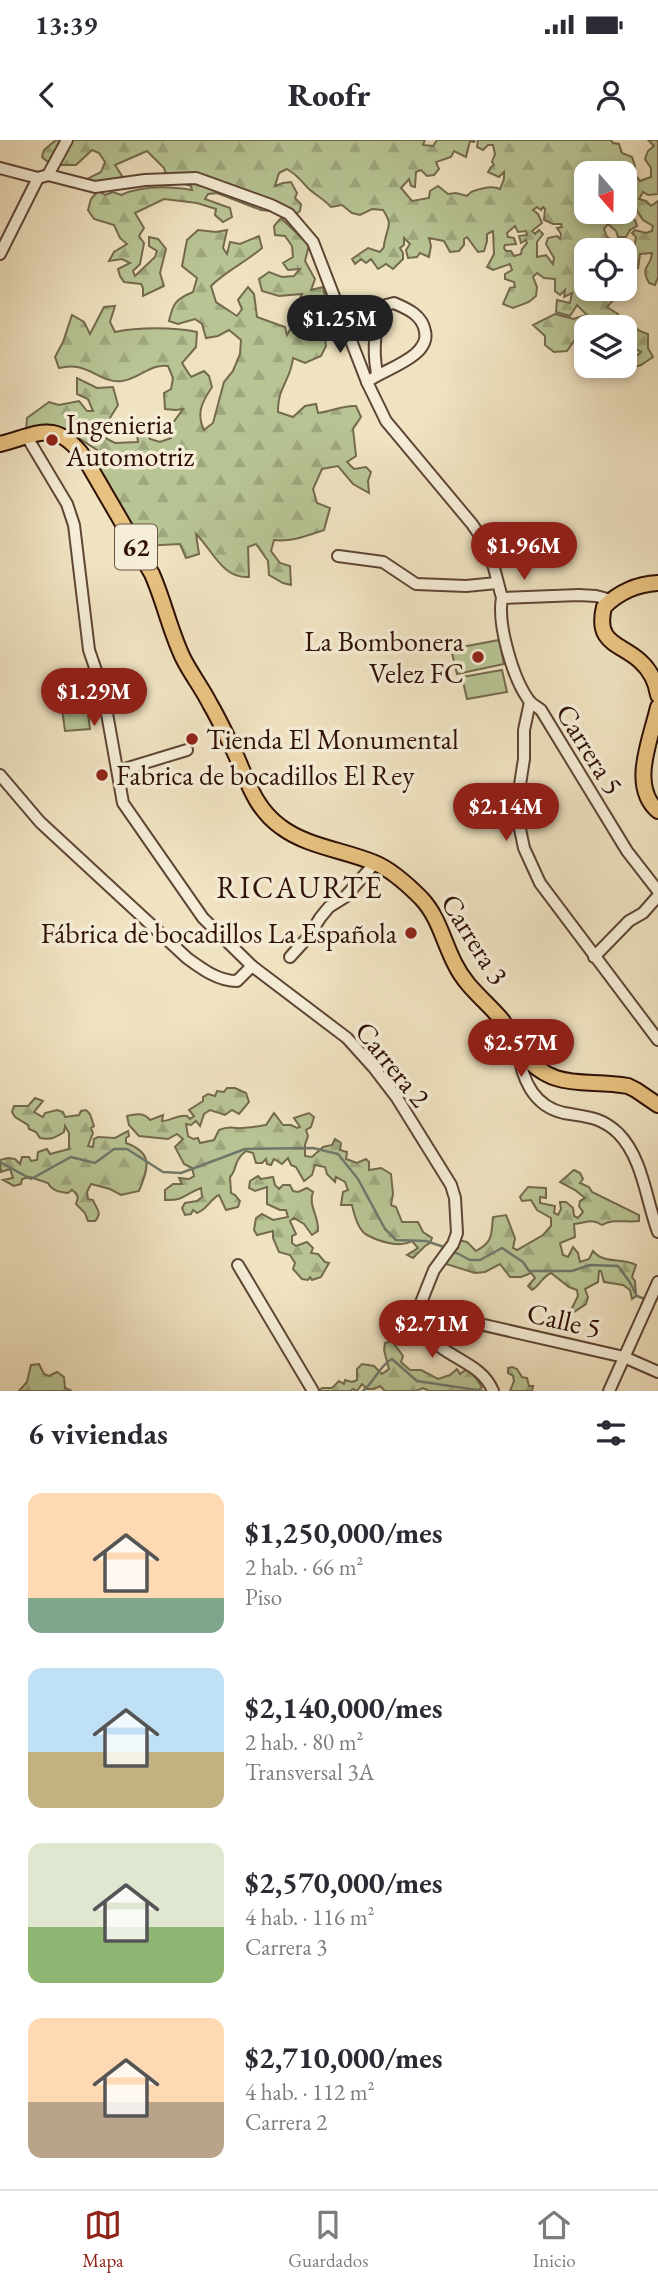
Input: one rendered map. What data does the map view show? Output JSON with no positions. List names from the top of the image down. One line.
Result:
{"streets":{"main road":["62","Carrera 3"],"street":["Carrera 5","Carrera 2","Calle 5"]},"crossings":[["62","Carrera 3"],["62","Carrera 2"],["Carrera 3","Carrera 2"],["Carrera 2","Calle 5"]],"districts":["RICAURTE"],"places":["Ingenieria Automotriz","La Bombonera Velez FC","Tienda El Monumental","Fabrica de bocadillos El Rey","Fábrica de bocadillos La Española"],"north":"bottom","page":{"status":"13:39","header":"Roofr","price":["$1.25M","$1.96M","$1.29M","$2.14M","$2.57M","$2.71M"],"heading":"6 viviendas","list":[{"name":"$1,250,000/mes","note":"2 hab. · 66 m² · Piso"},{"name":"$2,140,000/mes","note":"2 hab. · 80 m² · Transversal 3A"},{"name":"$2,570,000/mes","note":"4 hab. · 116 m² · Carrera 3"},{"name":"$2,710,000/mes","note":"4 hab. · 112 m² · Carrera 2"}],"tabs":["Mapa","Guardados","Inicio"]}}
